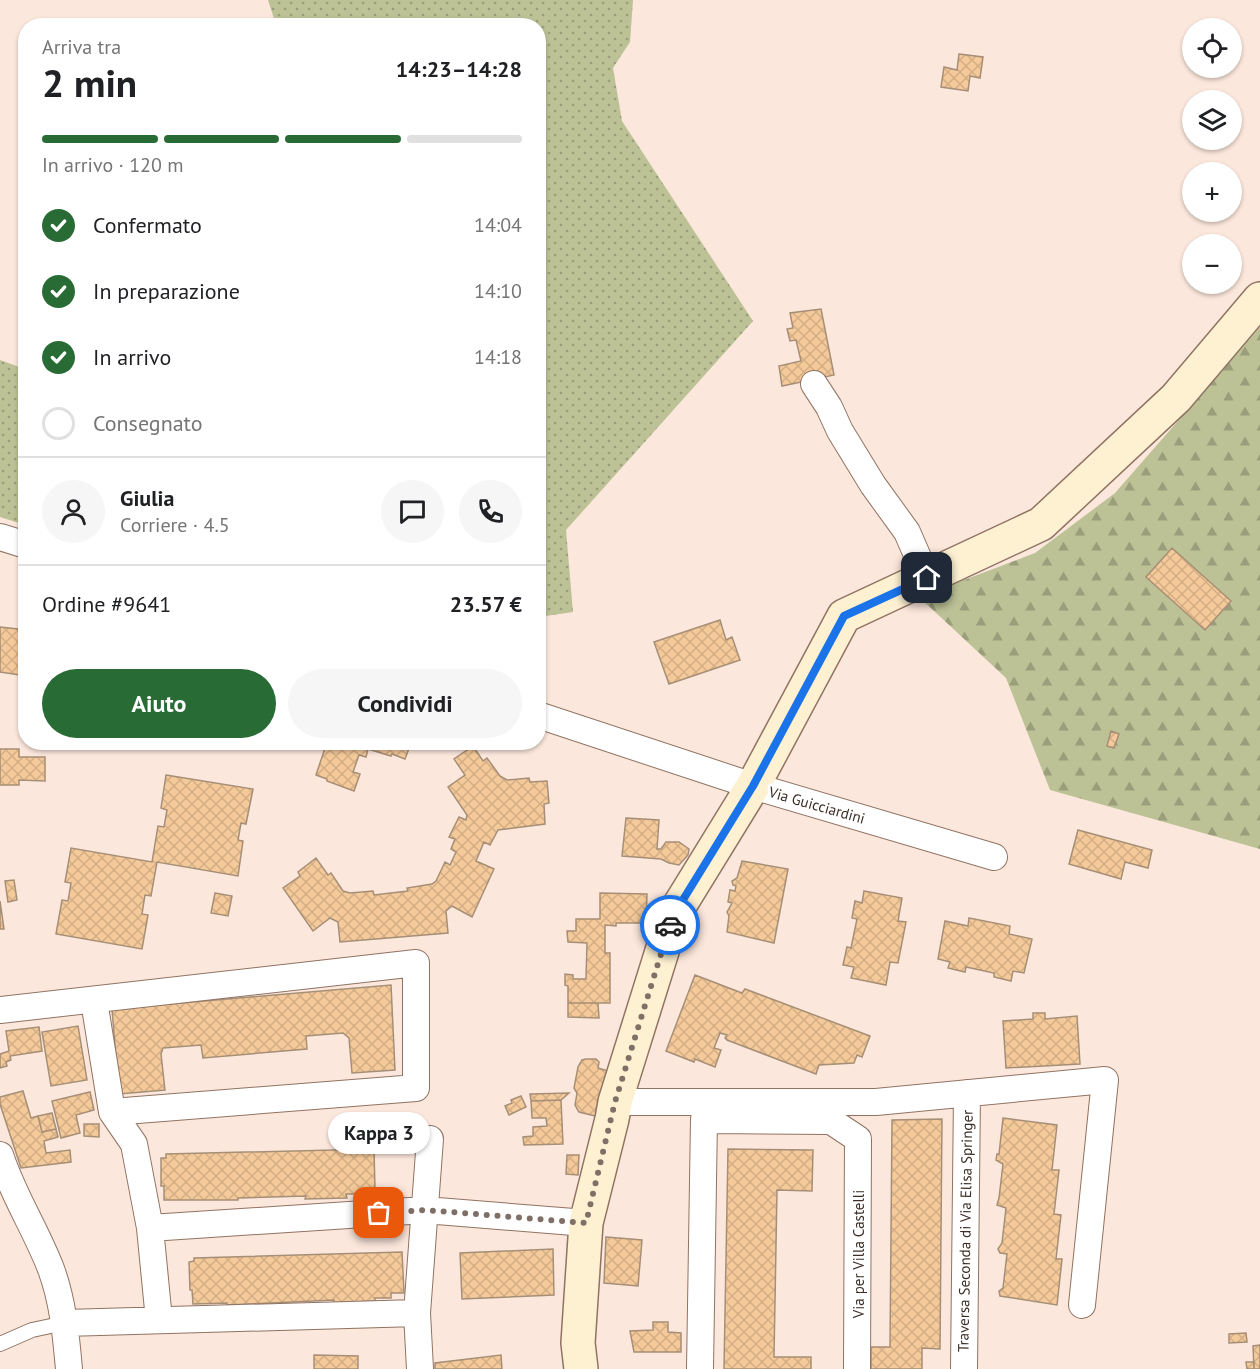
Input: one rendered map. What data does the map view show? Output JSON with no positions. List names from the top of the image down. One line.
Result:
{"streets":{"street":["Via Guicciardini","Traversa Seconda di Via Elisa Springer","Via per Villa Castelli"]},"places":["Kappa 3"],"page":{"map_buttons":["+","−"],"heading":["2 min","Arriva tra","14:23–14:28"],"panel":["Giulia","Corriere · 4.5","Ordine #9641","23.57 €"],"bar":"In arrivo · 120 m","list":[["Confermato","14:04"],["In preparazione","14:10"],["In arrivo","14:18"],"Consegnato"],"buttons":["Aiuto","Condividi"],"bubble":"Kappa 3"}}
